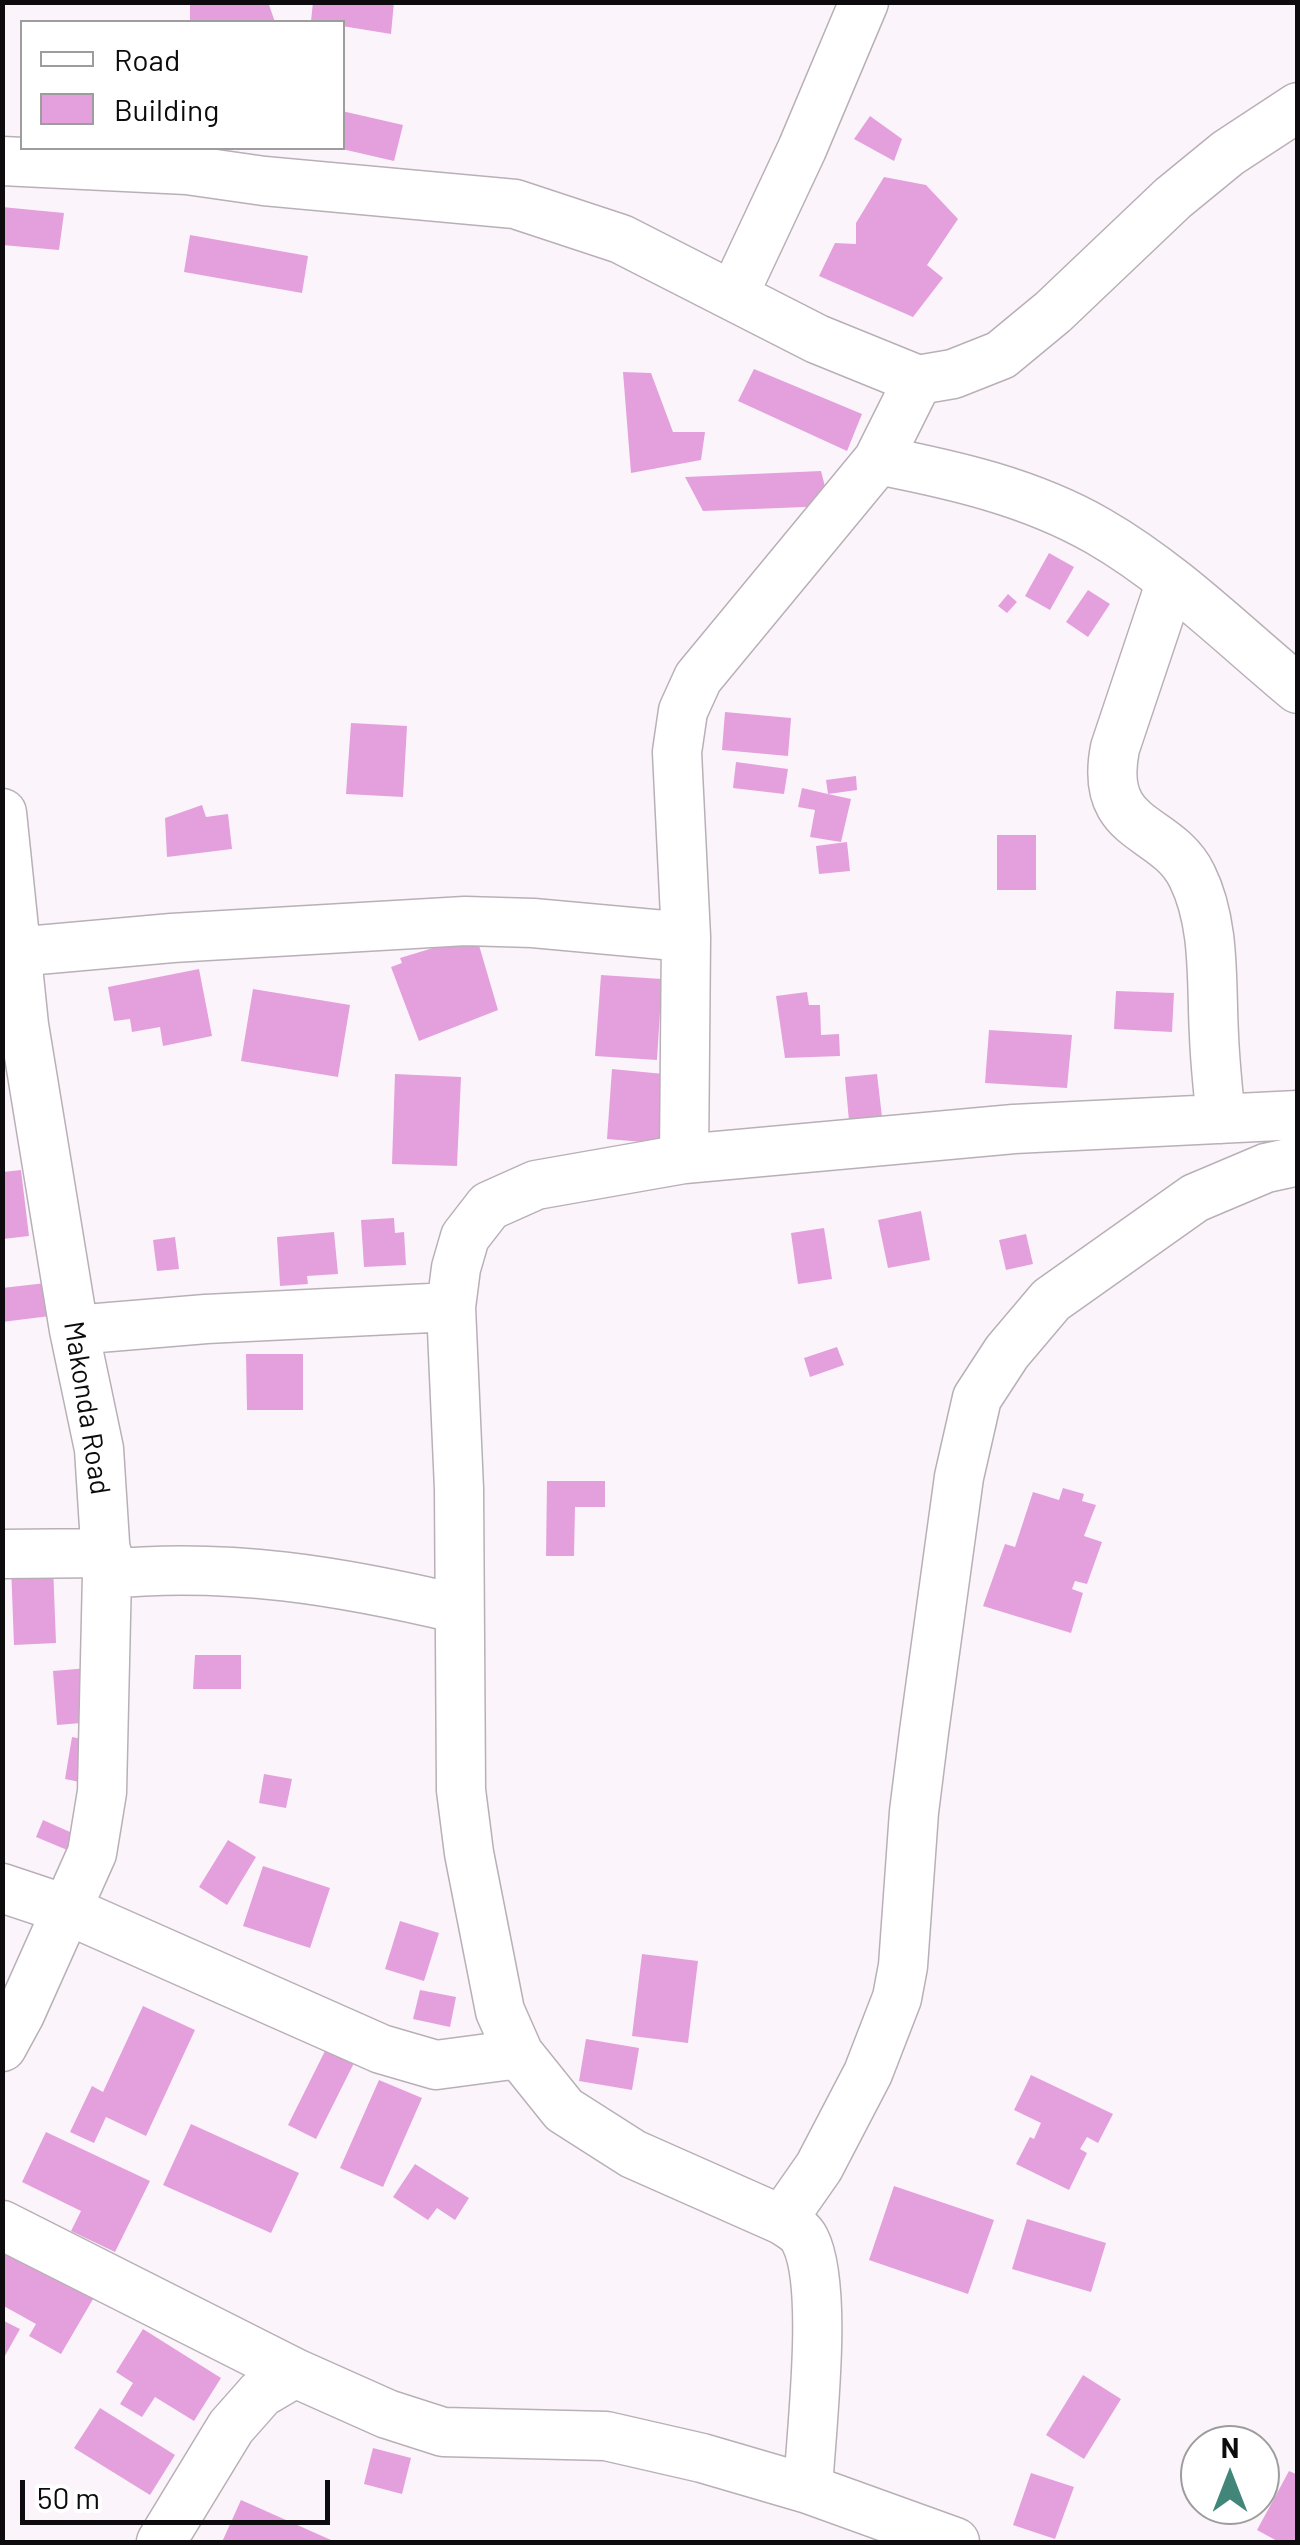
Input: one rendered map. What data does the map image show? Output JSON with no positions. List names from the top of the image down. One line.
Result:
{"streets":{"street":["Makonda Road"]},"legend":["Road","Building"],"scale_bar":"50 m","north":"top"}
